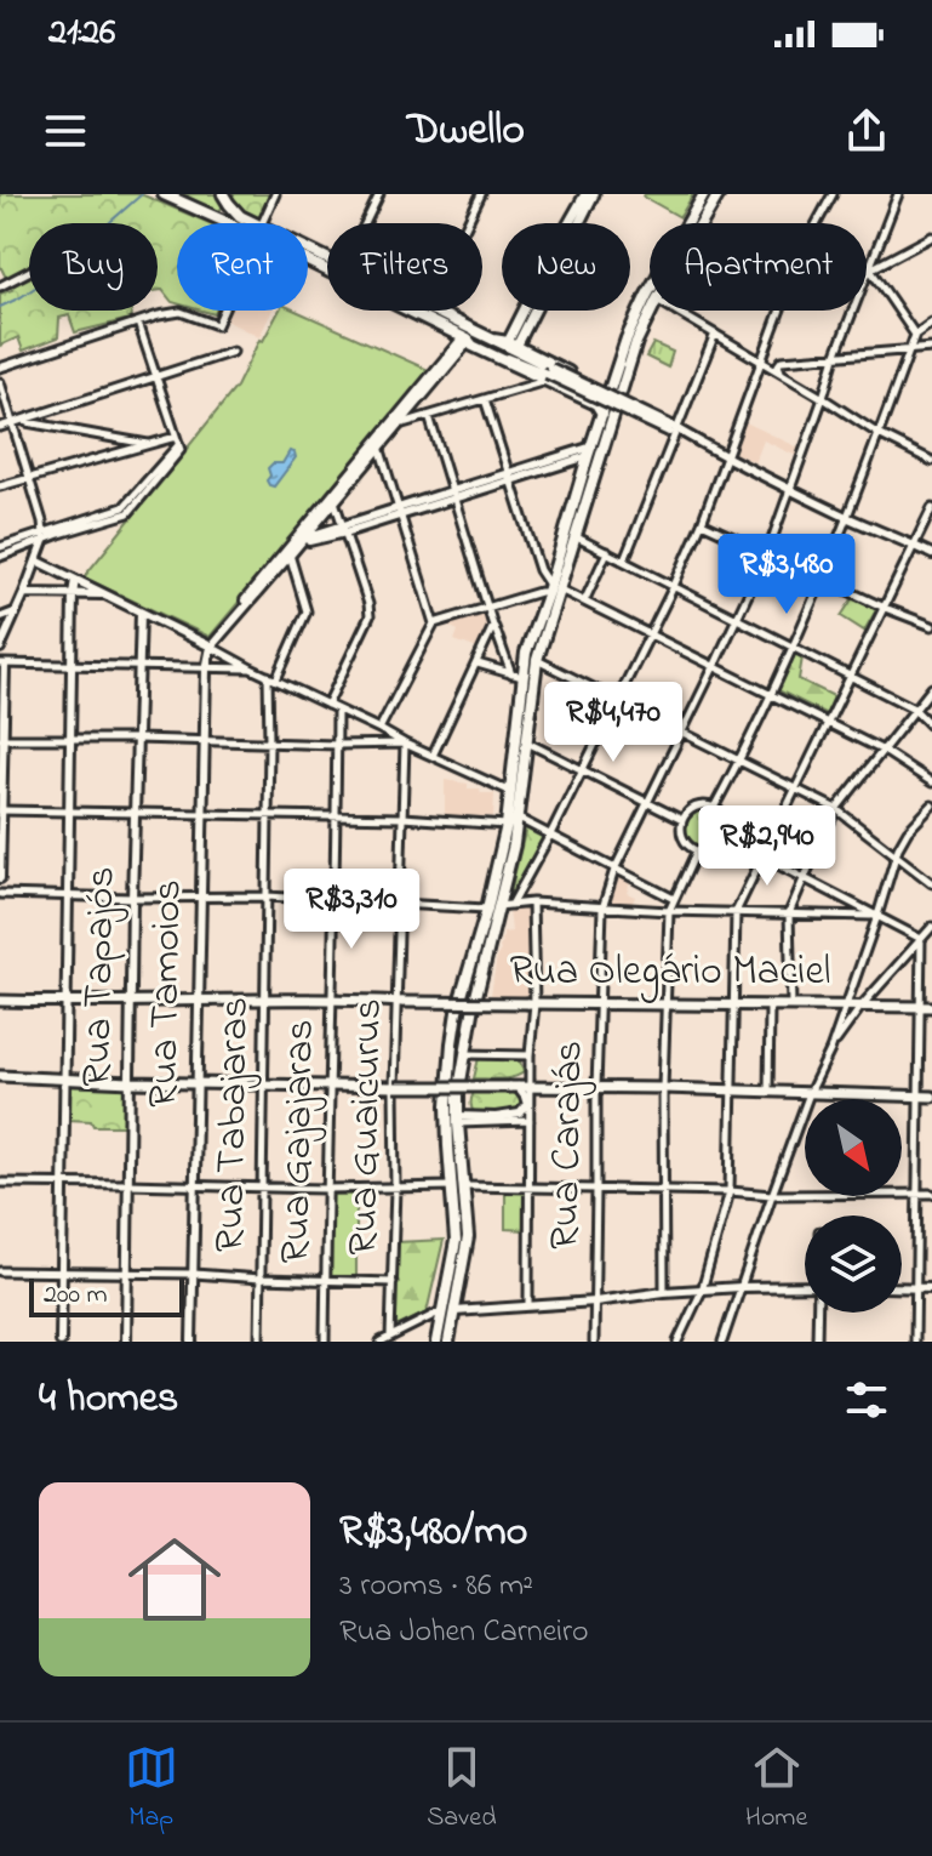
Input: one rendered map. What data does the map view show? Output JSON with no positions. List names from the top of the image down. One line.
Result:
{"streets":{"main road":["Rua Olegário Maciel"],"street":["Rua Tapajós","Rua Tamoios","Rua Tabajaras","Rua Guaicurus","Rua Gajajaras","Rua Carajás"]},"crossings":[["Rua Olegário Maciel","Rua Tapajós"],["Rua Olegário Maciel","Rua Tamoios"],["Rua Olegário Maciel","Rua Tabajaras"],["Rua Olegário Maciel","Rua Guaicurus"],["Rua Olegário Maciel","Rua Gajajaras"],["Rua Olegário Maciel","Rua Carajás"]],"scale_bar":"200 m","north":"bottom right","page":{"status":"21:26","header":"Dwello","chip":["Buy","Rent","Filters","New","Apartment"],"price":["R$3,480","R$4,470","R$2,940","R$3,310"],"scale":"200 m","heading":"4 homes","list":[{"name":"R$3,480/mo","note":"3 rooms · 86 m² · Rua Johen Carneiro"}],"tabs":["Map","Saved","Home"]}}
